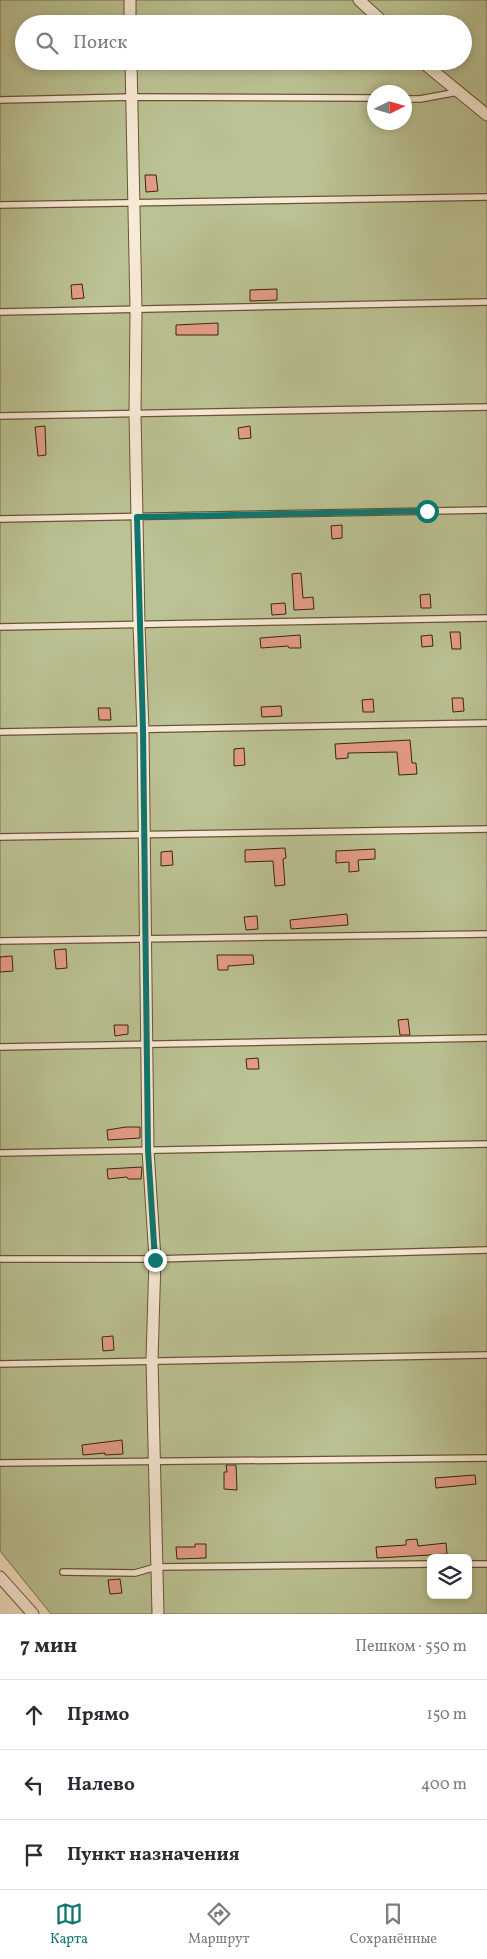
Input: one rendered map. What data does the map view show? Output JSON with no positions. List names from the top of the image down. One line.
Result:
{"north":"right","page":{"search":"Поиск","heading":["7 мин","Пешком · 550 m"],"list":[["Прямо","150 m"],["Налево","400 m"],"Пункт назначения"],"nav":["Карта","Маршрут","Сохранённые"]}}
